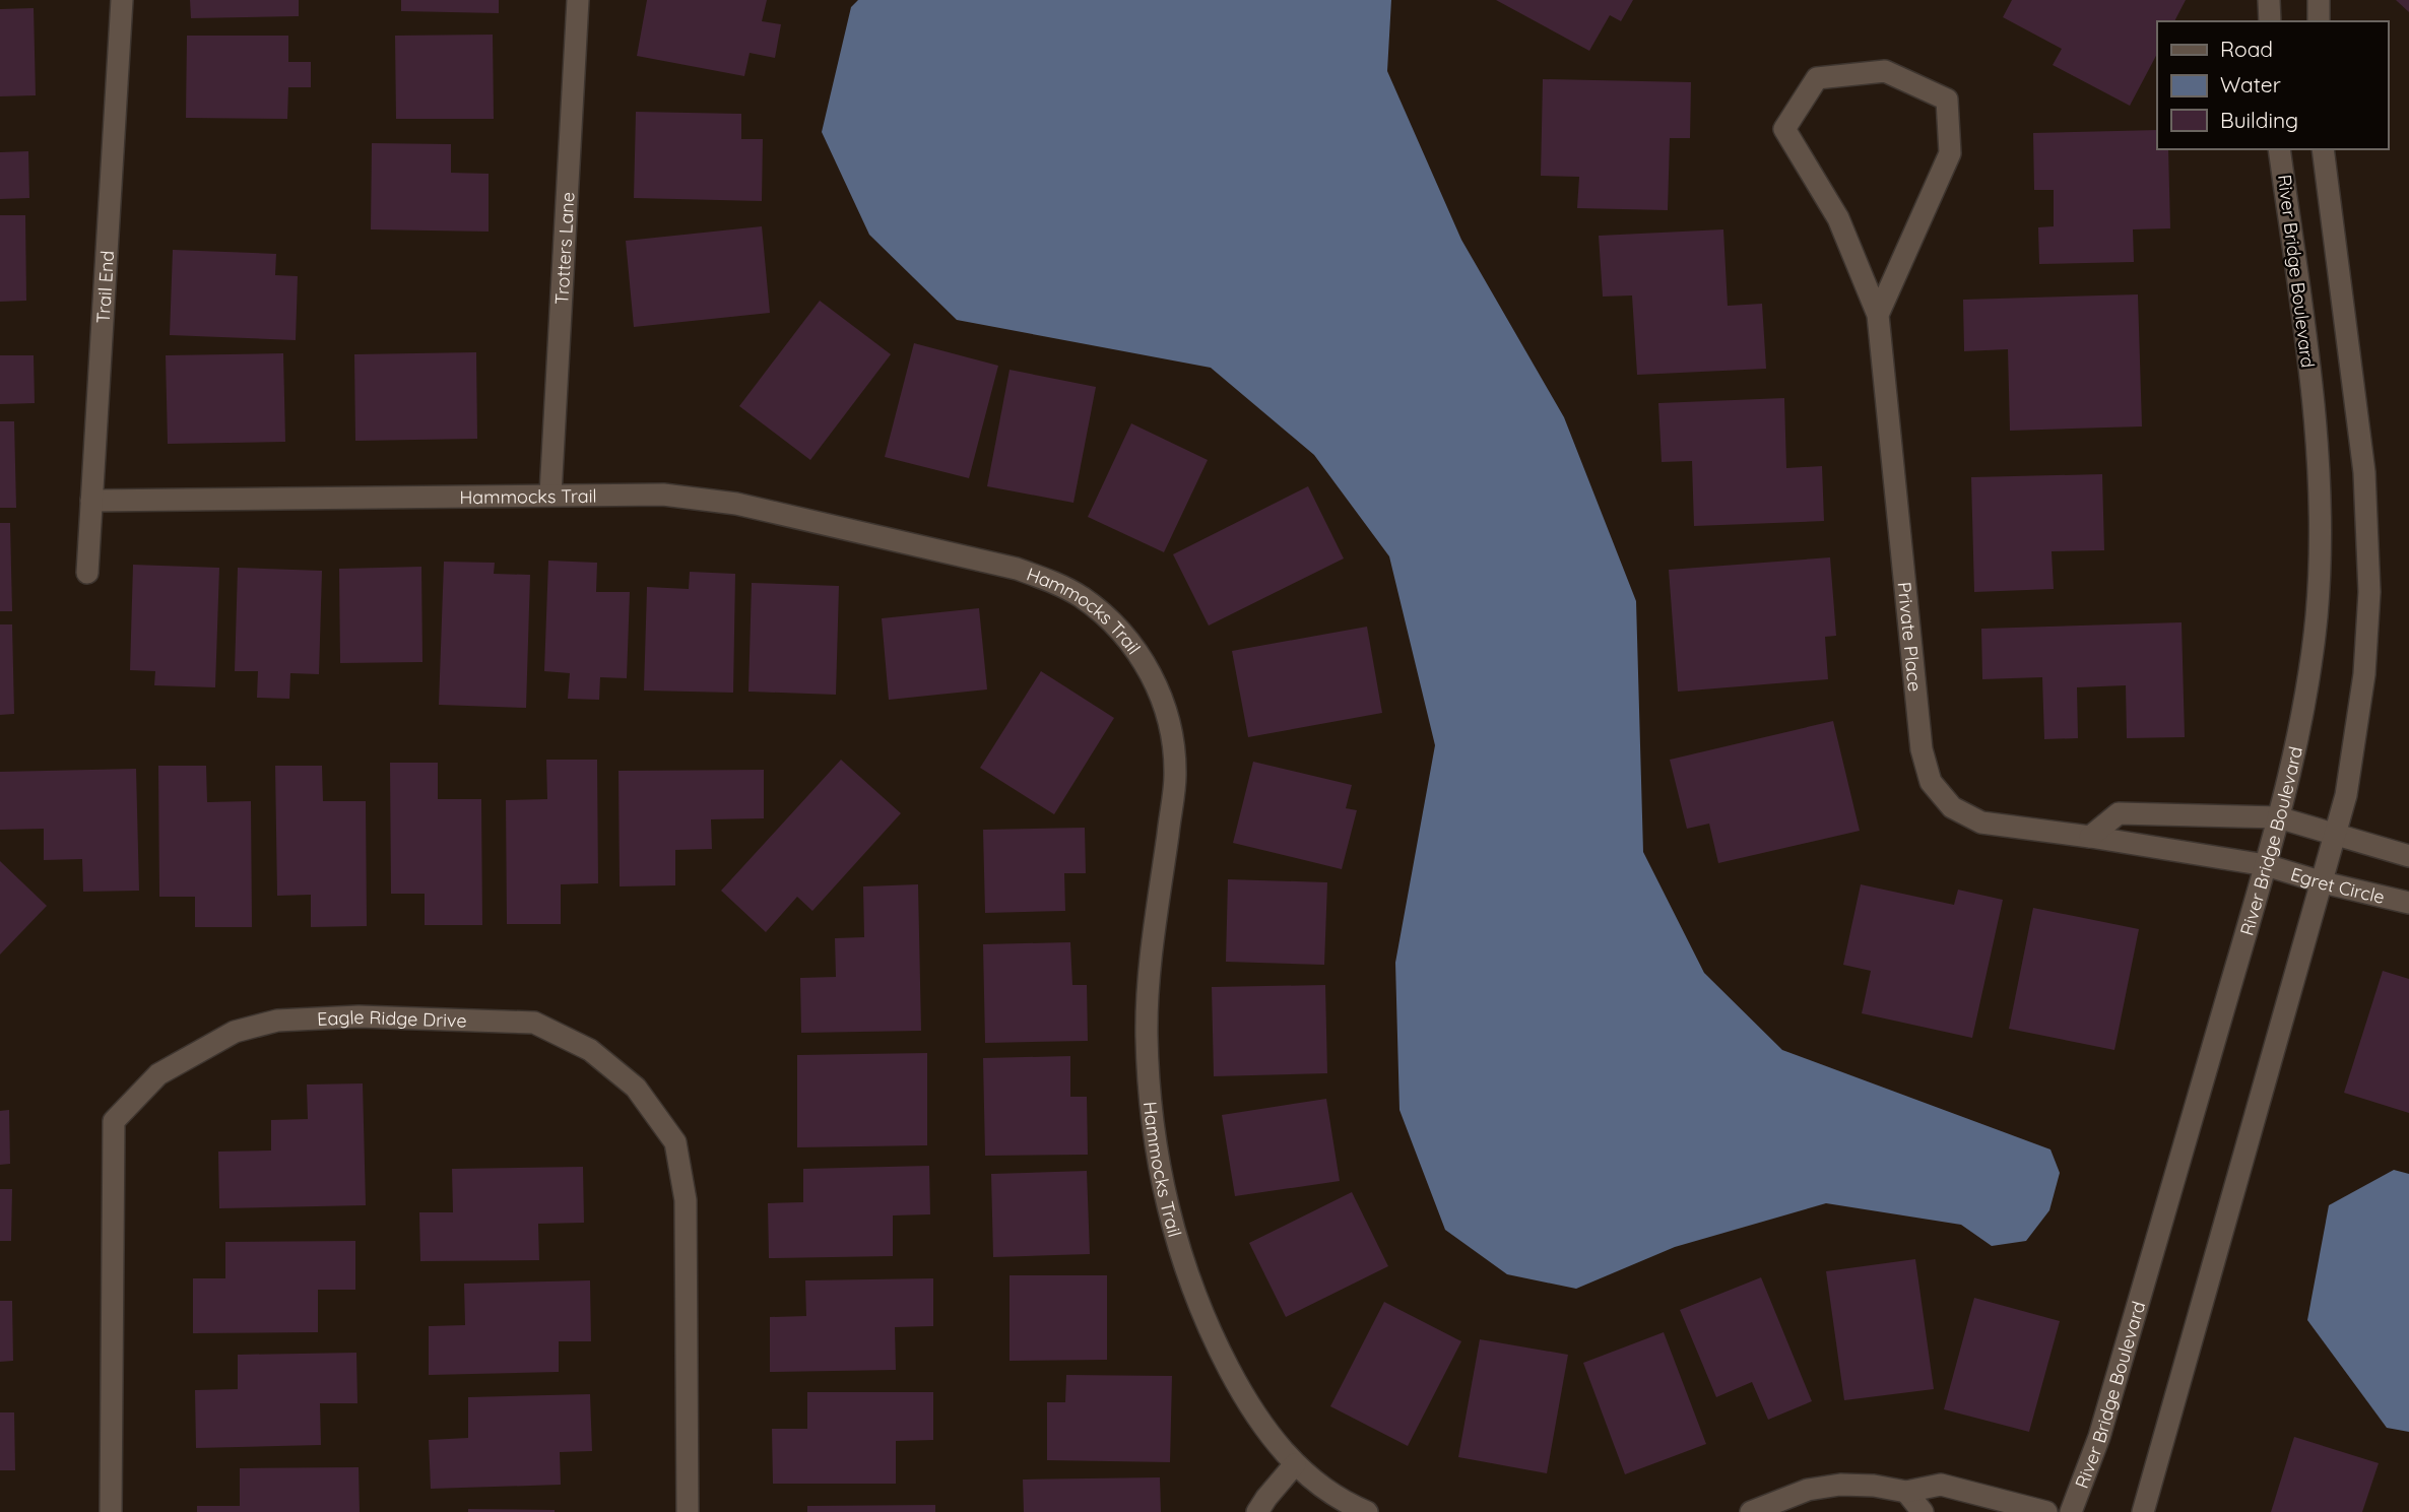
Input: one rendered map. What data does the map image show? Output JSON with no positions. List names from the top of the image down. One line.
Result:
{"streets":{"street":["Trotters Lane","River Bridge Boulevard","Trail End","Hammocks Trail","Private Place","Egret Circle","Eagle Ridge Drive"]},"crossings":[["Trotters Lane","Hammocks Trail"],["River Bridge Boulevard","Private Place"],["River Bridge Boulevard","Egret Circle"],["Trail End","Hammocks Trail"],["Private Place","Egret Circle"]],"legend":["Road","Water","Building"]}
